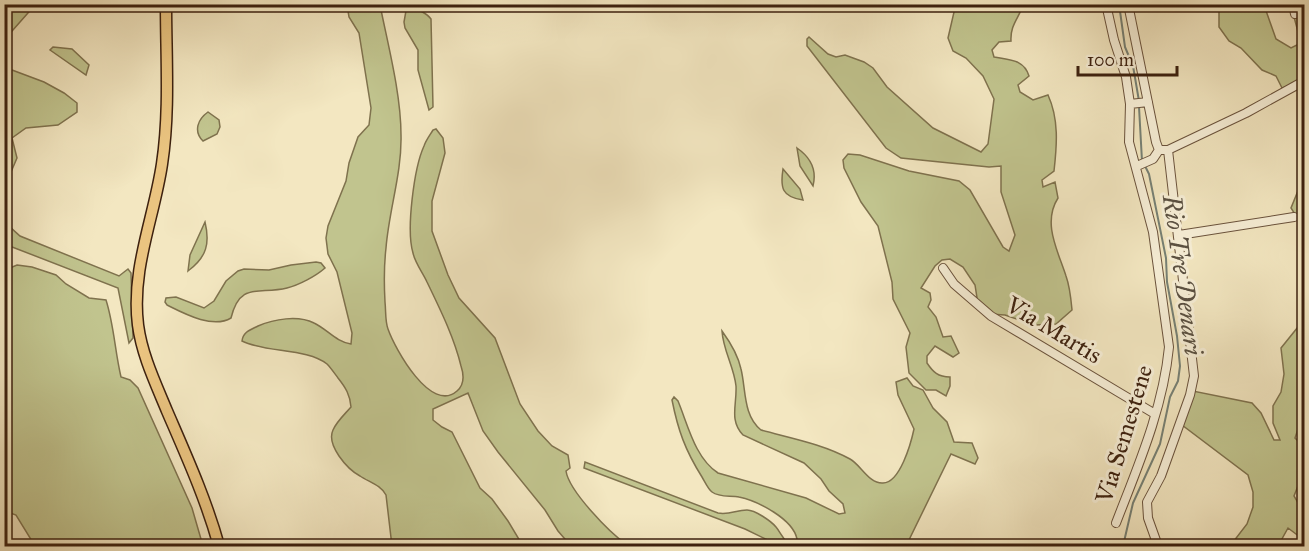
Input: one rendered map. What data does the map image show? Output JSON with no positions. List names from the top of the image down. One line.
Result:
{"streets":{"street":["Via Martis","Via Semestene"]},"crossings":[["Via Martis","Via Semestene"]],"water":["Rio Tre Denari"],"scale_bar":"100 m"}
